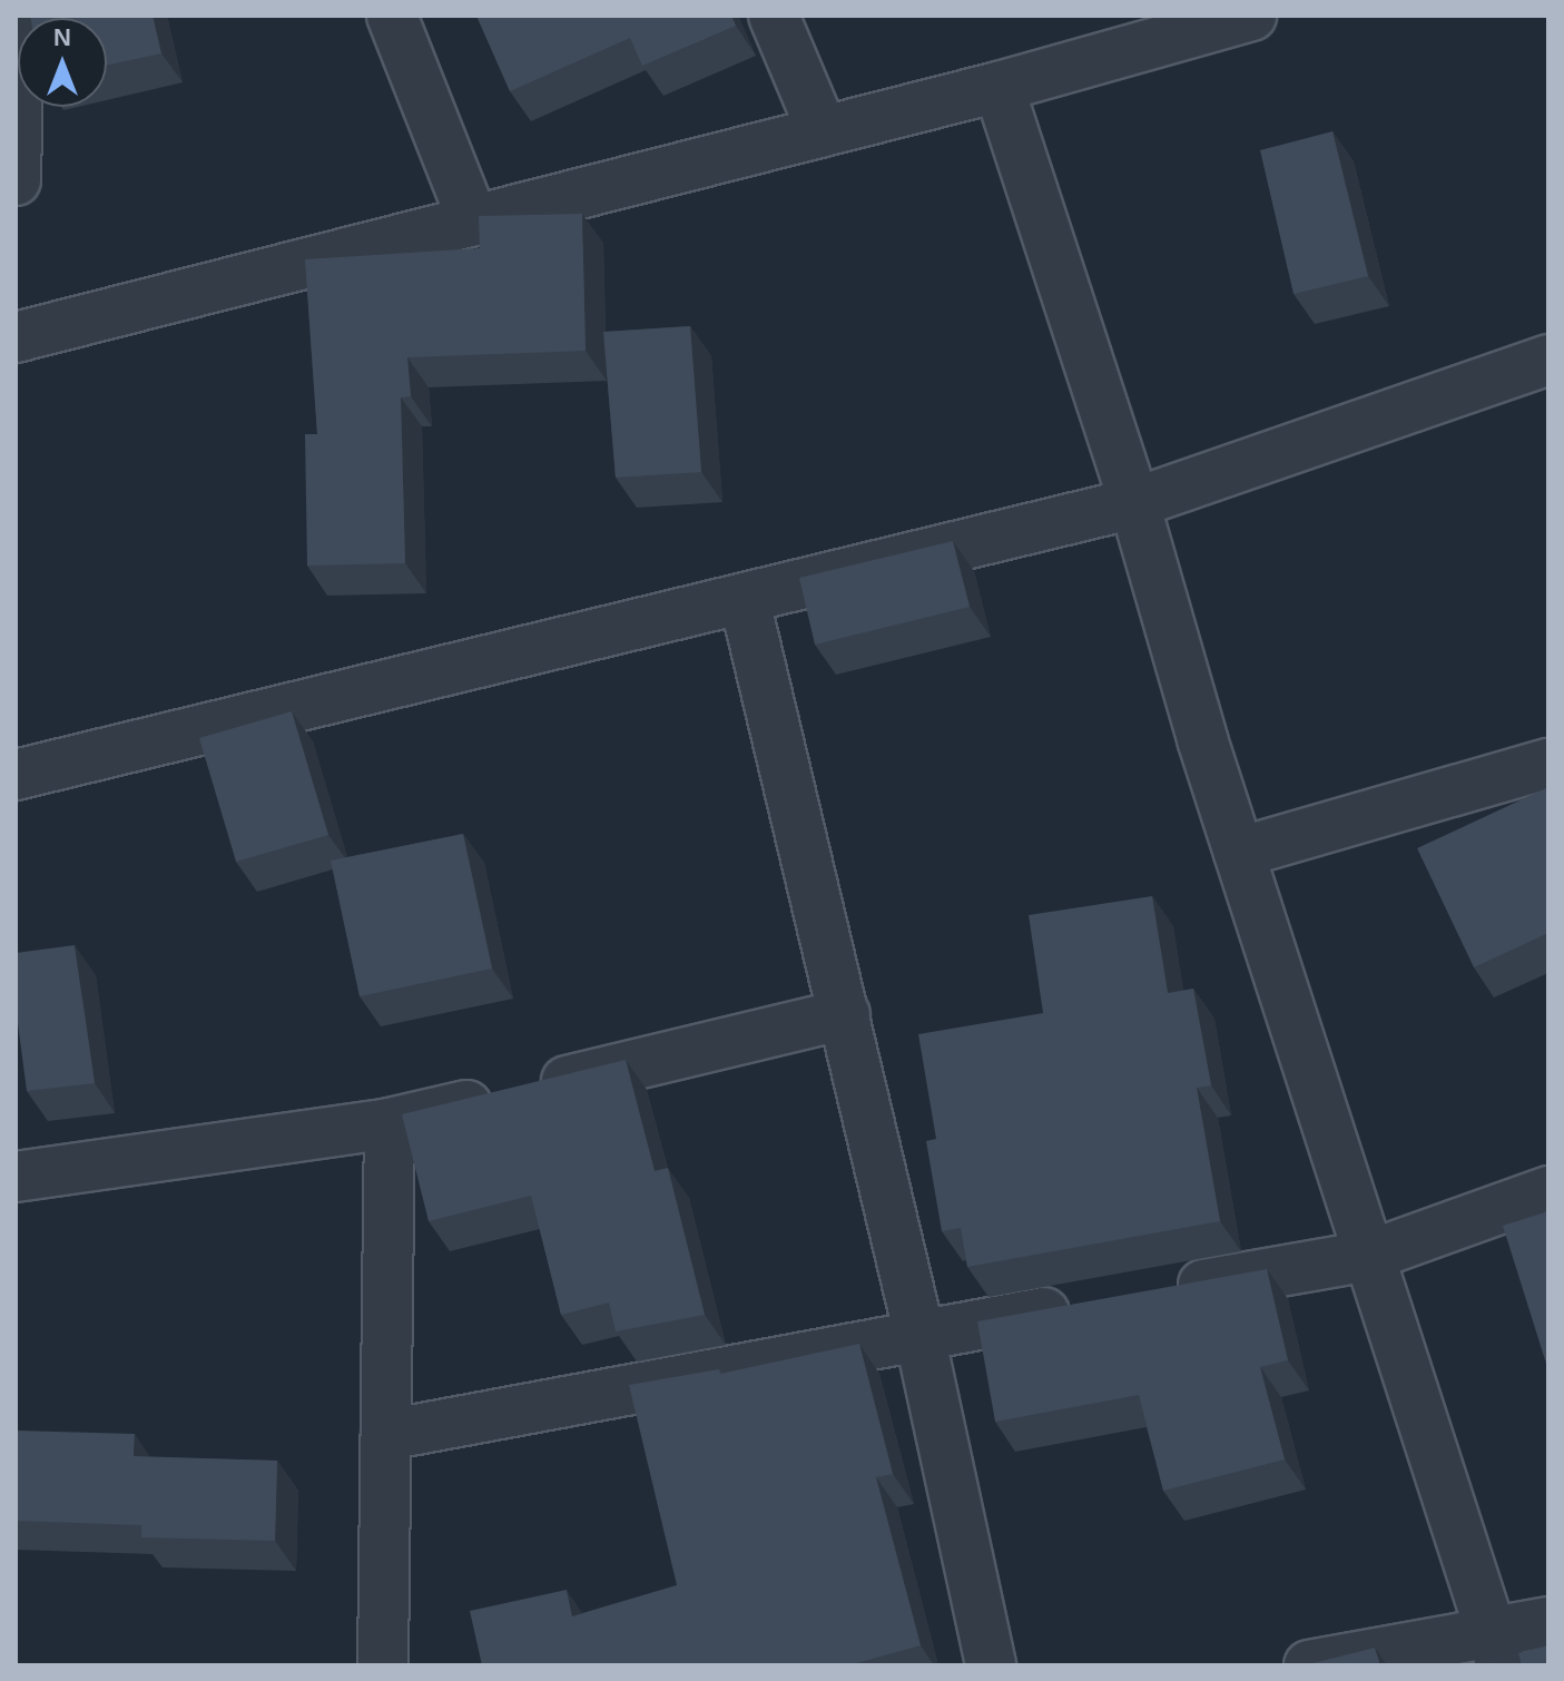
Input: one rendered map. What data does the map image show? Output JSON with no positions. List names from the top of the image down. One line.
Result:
{"north":"top"}
